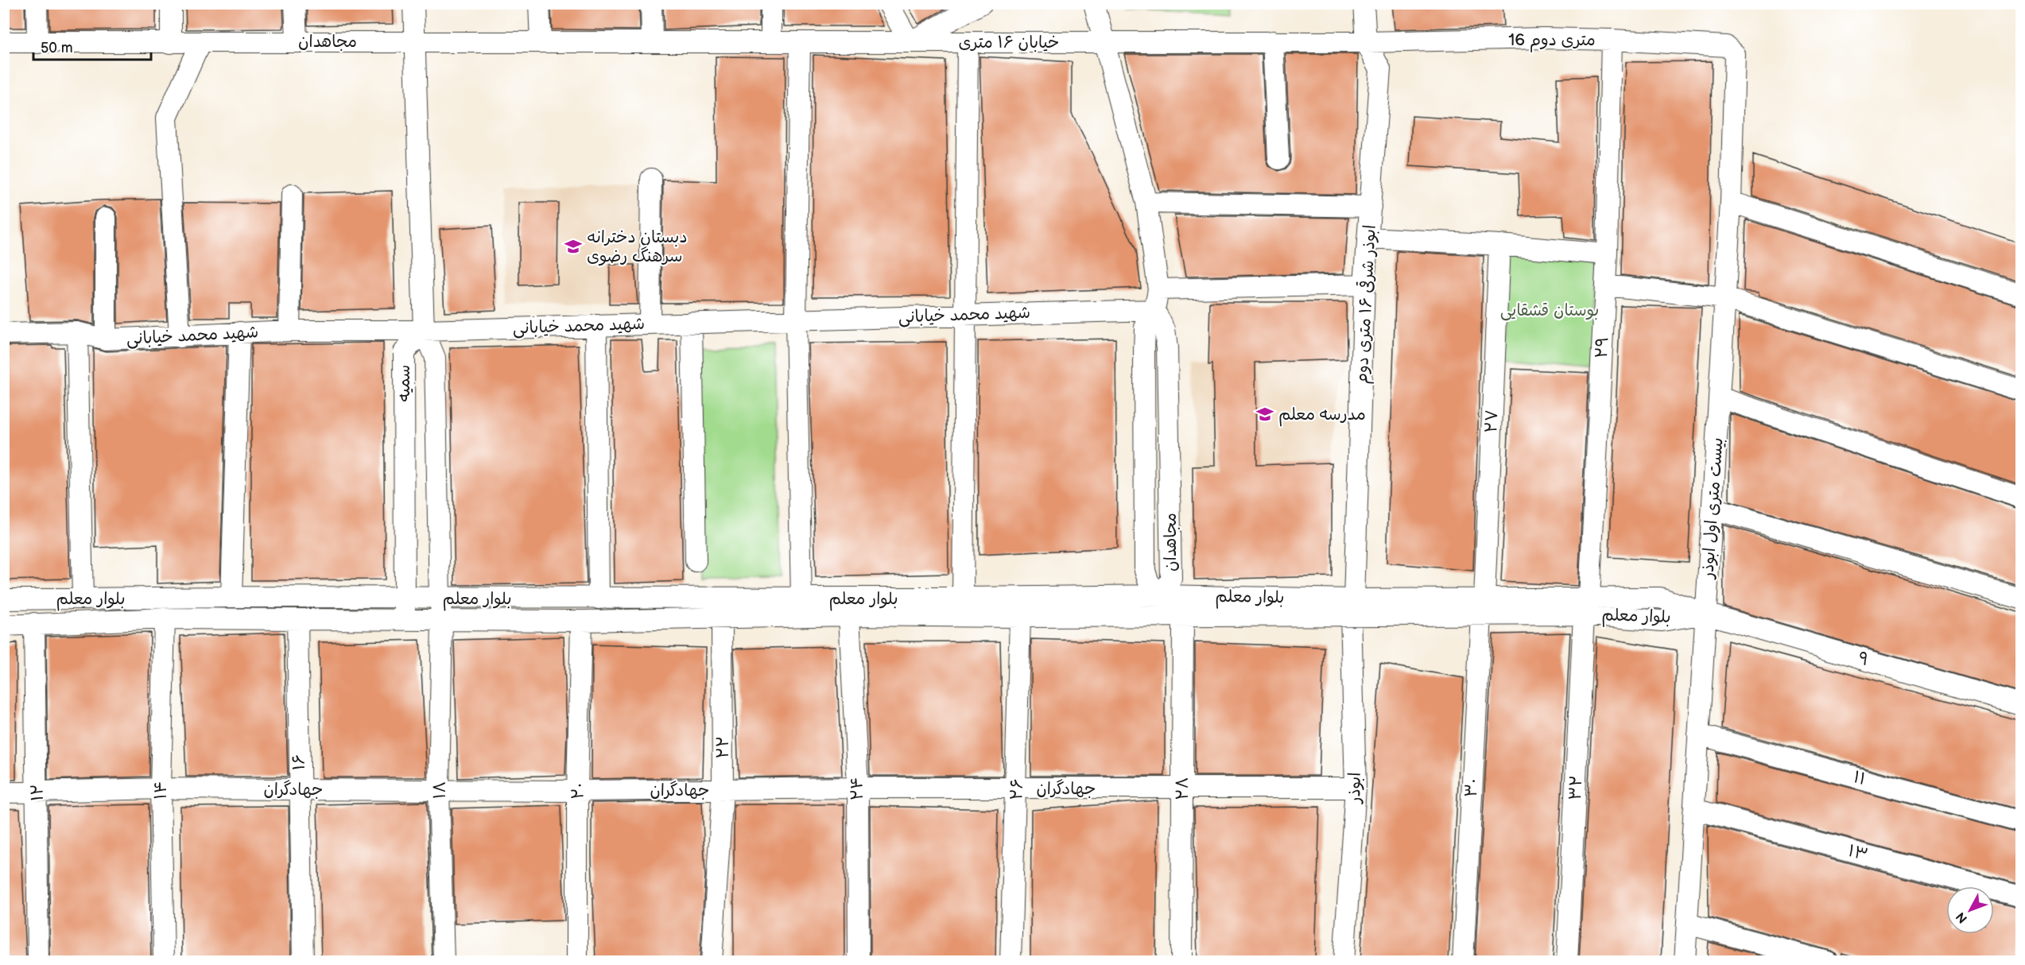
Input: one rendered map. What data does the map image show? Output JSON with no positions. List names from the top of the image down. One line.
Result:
{"streets":{"street":["16 متری دوم","مجاهدان","خیابان ۱۶ متری","ابوذر شرقی ۱۶ متری دوم","شهید محمد خیابانی","۲۹","سمیه","۲۷","بیست متری اول ابوذر","بلوار معلم","۹","۲۲","۱۶","۱۱","ابوذر","۳۰","۳۲","۲۴","جهادگران","۲۸","۲۶","۱۴","۱۸","۲۰","۱۲","۱۳"]},"crossings":[["16 متری دوم","خیابان ۱۶ متری"],["16 متری دوم","ابوذر شرقی ۱۶ متری دوم"],["16 متری دوم","۲۹"],["16 متری دوم","بیست متری اول ابوذر"],["مجاهدان","خیابان ۱۶ متری"],["مجاهدان","شهید محمد خیابانی"],["مجاهدان","بلوار معلم"],["خیابان ۱۶ متری","ابوذر شرقی ۱۶ متری دوم"],["ابوذر شرقی ۱۶ متری دوم","بلوار معلم"],["ابوذر شرقی ۱۶ متری دوم","ابوذر"],["شهید محمد خیابانی","سمیه"],["۲۹","بلوار معلم"],["۲۹","۳۲"],["سمیه","بلوار معلم"],["سمیه","۱۸"],["۲۷","بلوار معلم"],["۲۷","۳۰"],["بیست متری اول ابوذر","بلوار معلم"],["بیست متری اول ابوذر","۹"],["بیست متری اول ابوذر","۱۱"],["بیست متری اول ابوذر","۱۳"],["بلوار معلم","۹"],["بلوار معلم","۲۲"],["بلوار معلم","۱۶"],["بلوار معلم","ابوذر"],["بلوار معلم","۳۰"],["بلوار معلم","۳۲"],["بلوار معلم","۲۴"],["بلوار معلم","۲۸"],["بلوار معلم","۲۶"],["بلوار معلم","۱۴"],["بلوار معلم","۱۸"],["بلوار معلم","۲۰"],["بلوار معلم","۱۲"],["۲۲","جهادگران"],["۱۶","جهادگران"],["ابوذر","جهادگران"],["۲۴","جهادگران"],["جهادگران","۲۸"],["جهادگران","۲۶"],["جهادگران","۱۴"],["جهادگران","۱۸"],["جهادگران","۲۰"],["جهادگران","۱۲"]],"parks":["بوستان قشقایی"],"places":{"school or university":["دبستان دخترانه سرهنگ رضوی","مدرسه معلم"]},"scale_bar":"50 m","north":"bottom left"}
